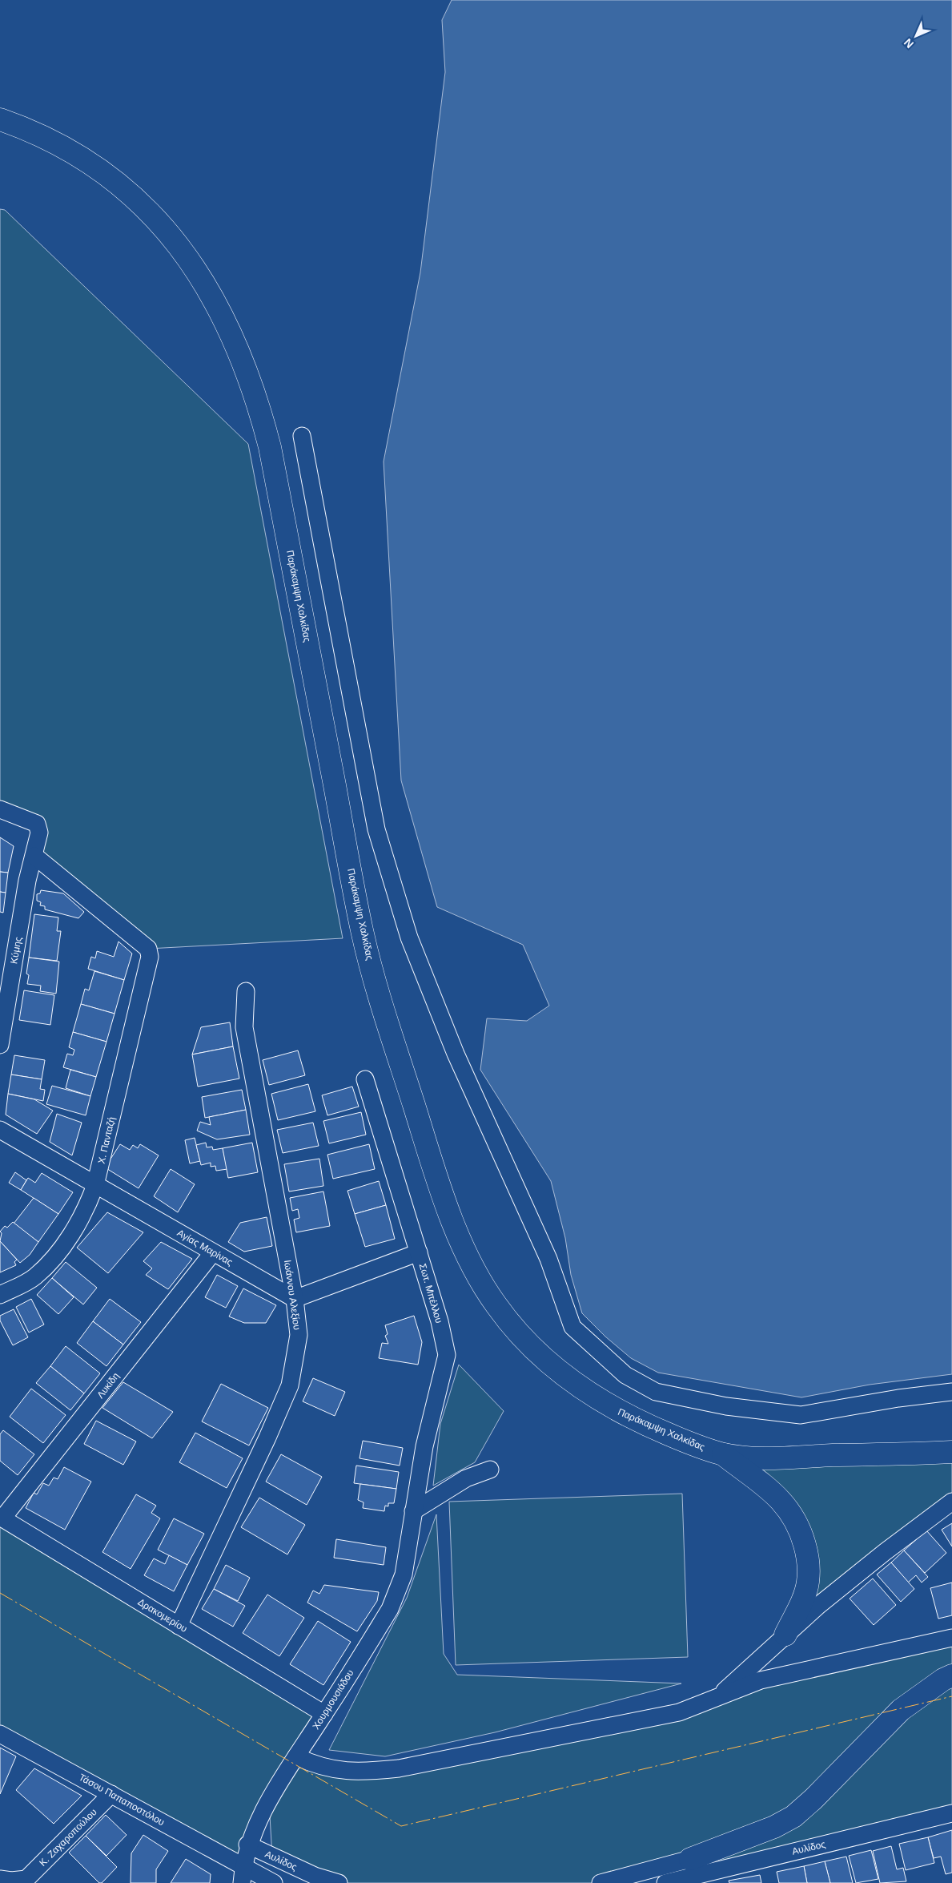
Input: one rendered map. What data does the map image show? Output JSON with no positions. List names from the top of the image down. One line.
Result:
{"streets":{"main road":["Παράκαμψη Χαλκίδας"],"street":["Κύμης","Χ. Πανταζή","Αγίας Μαρίνας","Σωτ. Μπέλλου","Ιωάννου Αλεξίου","Λυκίδη","Δρακομερίου","Χουρμουσιάδου","Τάσου Παπαποστόλου","Κ. Ζαχαροπούλου","Αυλίδος"]},"crossings":[["Κύμης","Χ. Πανταζή"],["Χ. Πανταζή","Αγίας Μαρίνας"],["Αγίας Μαρίνας","Ιωάννου Αλεξίου"],["Αγίας Μαρίνας","Λυκίδη"],["Σωτ. Μπέλλου","Χουρμουσιάδου"],["Ιωάννου Αλεξίου","Δρακομερίου"],["Λυκίδη","Δρακομερίου"],["Δρακομερίου","Χουρμουσιάδου"],["Χουρμουσιάδου","Τάσου Παπαποστόλου"],["Χουρμουσιάδου","Αυλίδος"],["Τάσου Παπαποστόλου","Κ. Ζαχαροπούλου"]],"north":"bottom left"}
